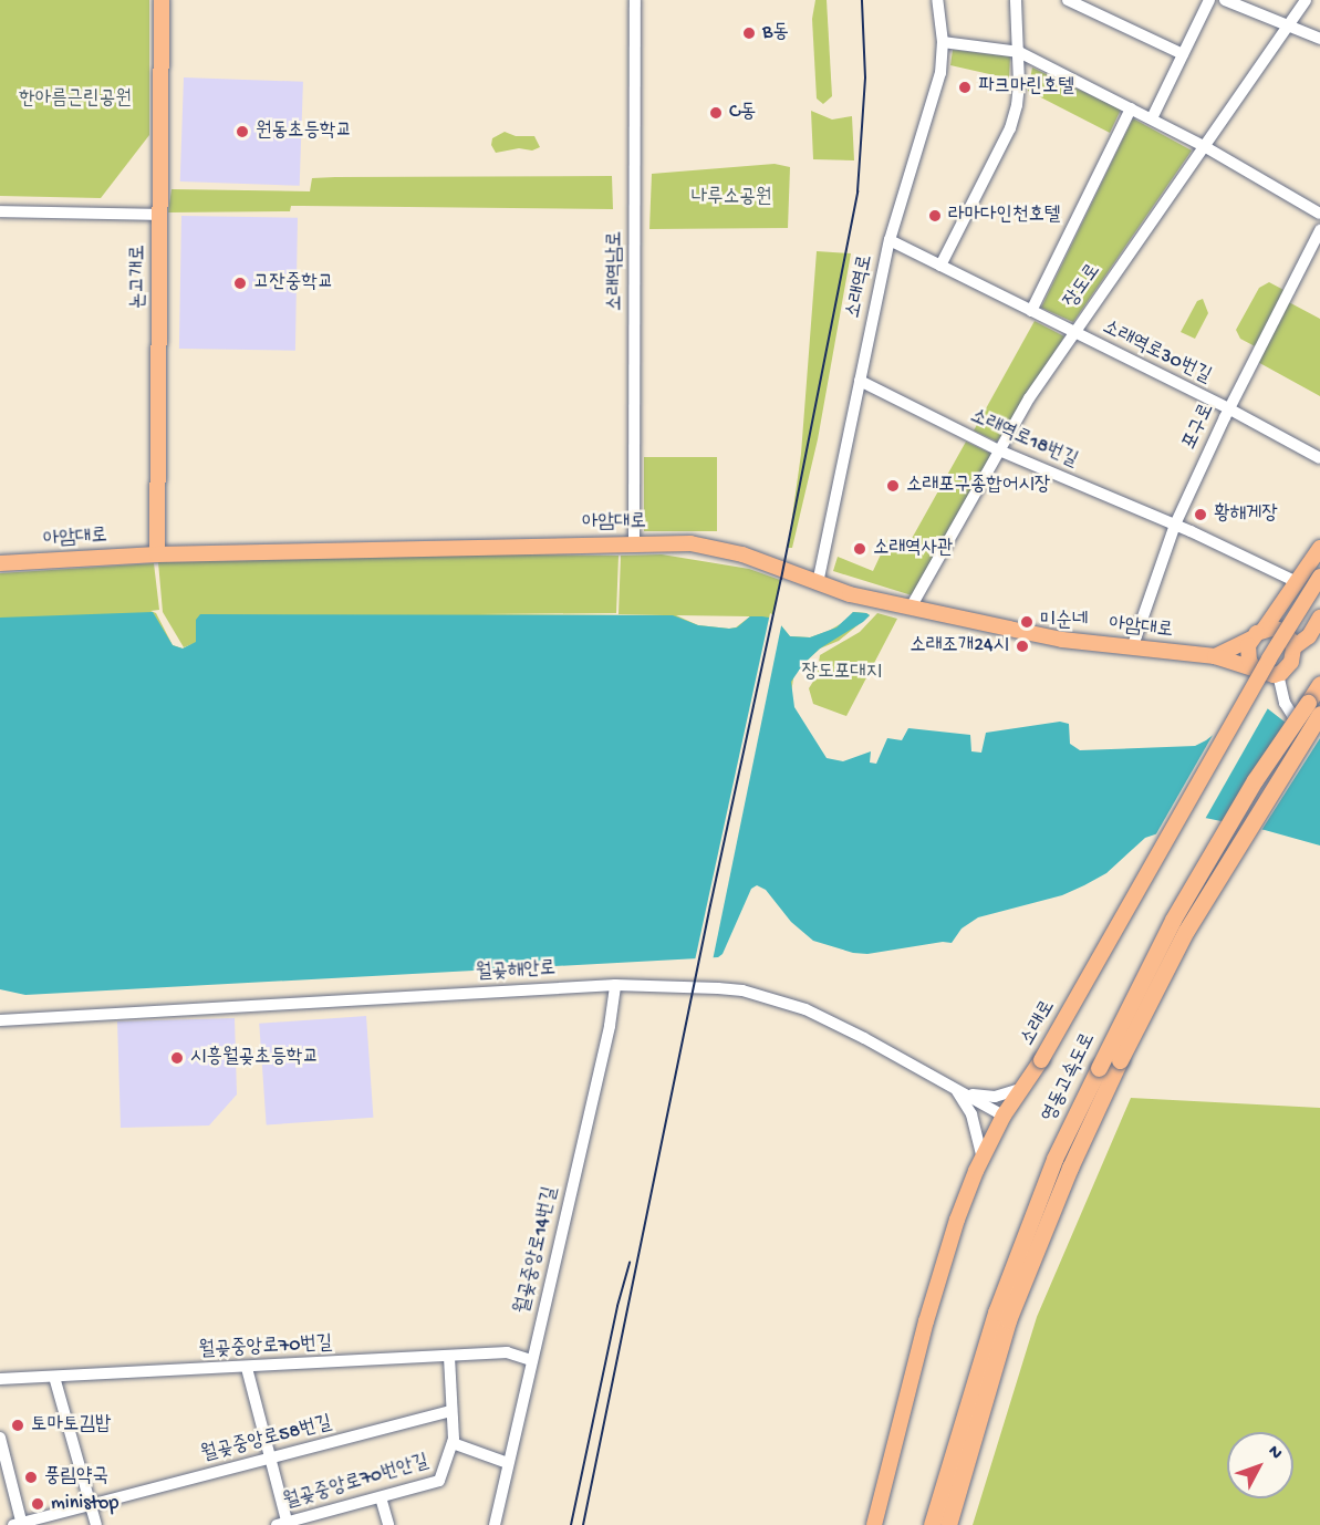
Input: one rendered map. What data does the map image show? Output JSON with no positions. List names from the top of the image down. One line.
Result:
{"streets":{"highway":["영동고속도로"],"main road":["논고개로","아암대로","소래로"],"street":["소래역남로","소래역로","장도로","소래역로30번길","포구로","소래역로18번길","월곶해안로","월곶중앙로14번길","월곶중앙로70번길","월곶중앙로58번길","월곶중앙로70번안길"]},"crossings":[["소래역남로","아암대로"],["논고개로","아암대로"],["소래역로","소래역로30번길"],["소래역로","소래역로18번길"],["소래역로","아암대로"],["장도로","소래역로30번길"],["장도로","소래역로18번길"],["장도로","아암대로"],["소래역로30번길","포구로"],["포구로","소래역로18번길"],["포구로","아암대로"],["월곶해안로","소래로"],["월곶해안로","월곶중앙로14번길"],["월곶중앙로14번길","월곶중앙로70번길"],["월곶중앙로70번길","월곶중앙로70번안길"],["월곶중앙로58번길","월곶중앙로70번안길"]],"parks":["한아름근린공원","나루소공원","장도포대지"],"places":["B동","파크마린호텔","C동","원동초등학교","라마다인천호텔","고잔중학교","소래포구종합어시장","황해게장","소래역사관","미순네","소래조개24시","시흥월곶초등학교","토마토김밥","풍림약국","ministop"],"north":"top right"}
